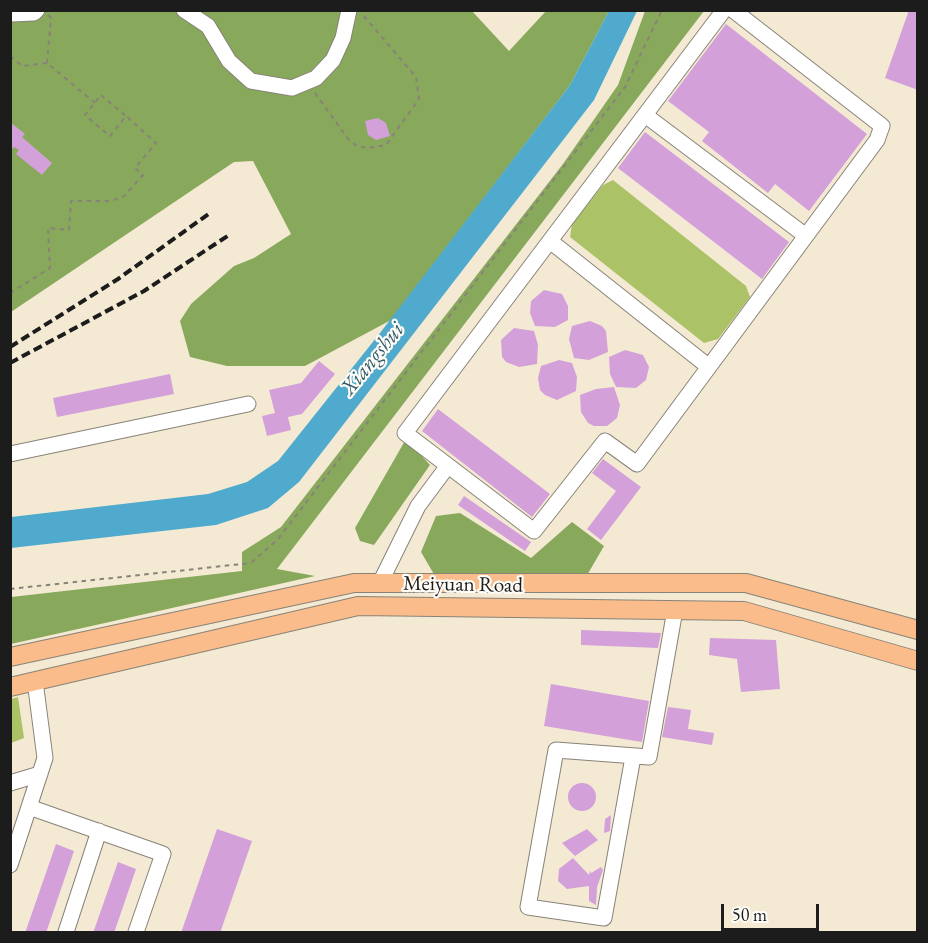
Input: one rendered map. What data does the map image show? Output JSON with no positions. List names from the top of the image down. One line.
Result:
{"streets":{"main road":["Meiyuan Road"]},"water":["Xiangshui"],"scale_bar":"50 m"}
